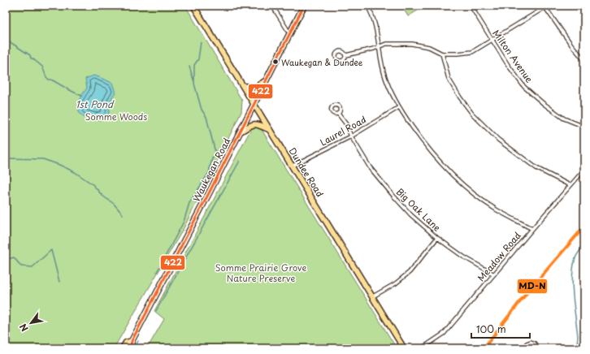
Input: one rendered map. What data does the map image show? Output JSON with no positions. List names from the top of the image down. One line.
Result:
{"streets":{"main road":["Waukegan Road","Dundee Road"],"street":["Milton Avenue","Laurel Road","Big Oak Lane","Meadow Road"]},"crossings":[["Laurel Road","Dundee Road"],["Laurel Road","Big Oak Lane"],["Waukegan Road","Dundee Road"],["Big Oak Lane","Meadow Road"]],"water":["1st Pond"],"parks":["Somme Woods","Somme Prairie Grove Nature Preserve"],"places":["Waukegan & Dundee"],"lines":["transit line 422","transit line MD-N"],"scale_bar":"100 m","north":"bottom left"}
